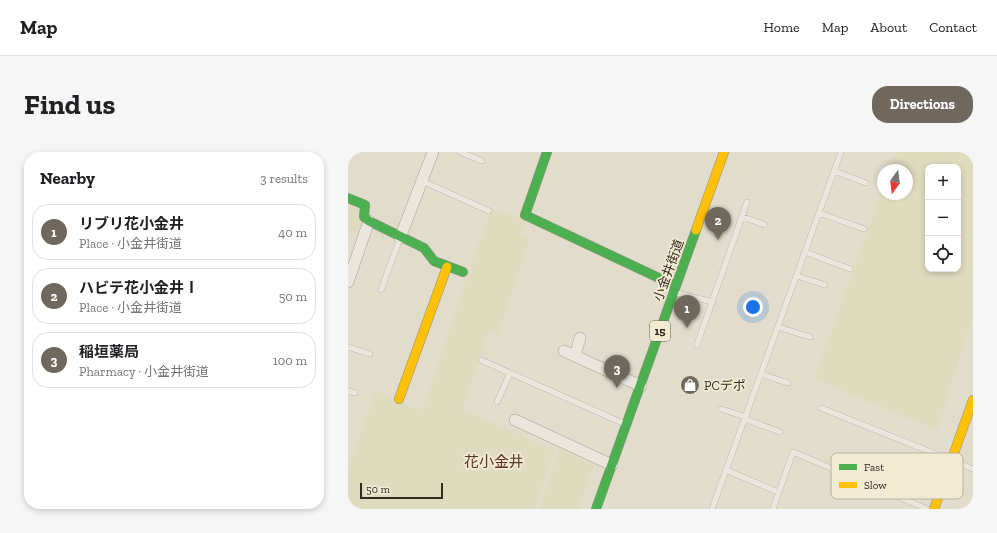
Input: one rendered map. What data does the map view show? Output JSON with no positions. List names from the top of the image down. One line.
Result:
{"streets":{"street":["小金井街道","15"]},"districts":["花小金井"],"places":{"shop":["PCデポ"]},"legend":["Fast","Slow"],"scale_bar":"50 m","north":"bottom","page":{"header":"Map","nav":["Home","Map","About","Contact"],"buttons":"Directions","title":"Find us","heading":["Nearby","3 results"],"map_buttons":["+","−"],"list":[{"mark":"1","name":"リブリ花小金井","note":"Place · 小金井街道","value":"40 m"},{"mark":"2","name":"ハビテ花小金井Ⅰ","note":"Place · 小金井街道","value":"50 m"},{"mark":"3","name":"稲垣薬局","note":"Pharmacy · 小金井街道","value":"100 m"}],"pins":["2","1","3"],"scale":"50 m"}}
